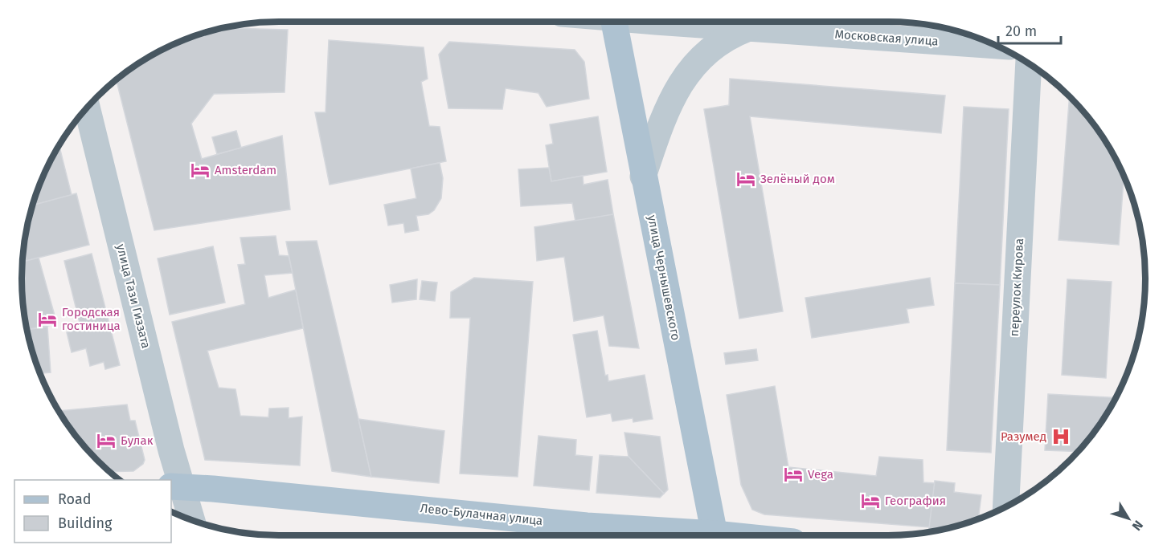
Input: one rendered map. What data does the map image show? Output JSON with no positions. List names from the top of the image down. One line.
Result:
{"streets":{"main road":["улица Чернышевского","Лево-Булачная улица"],"street":["Московская улица","переулок Кирова","улица Тази Гиззата"]},"crossings":[["улица Тази Гиззата","Лево-Булачная улица"]],"places":{"hotel":["Amsterdam","Зелёный дом","Городская гостиница","Булак","Vega","География"],"hospital":["Разумед"]},"legend":["Road","Building"],"scale_bar":"20 m","north":"bottom right"}
